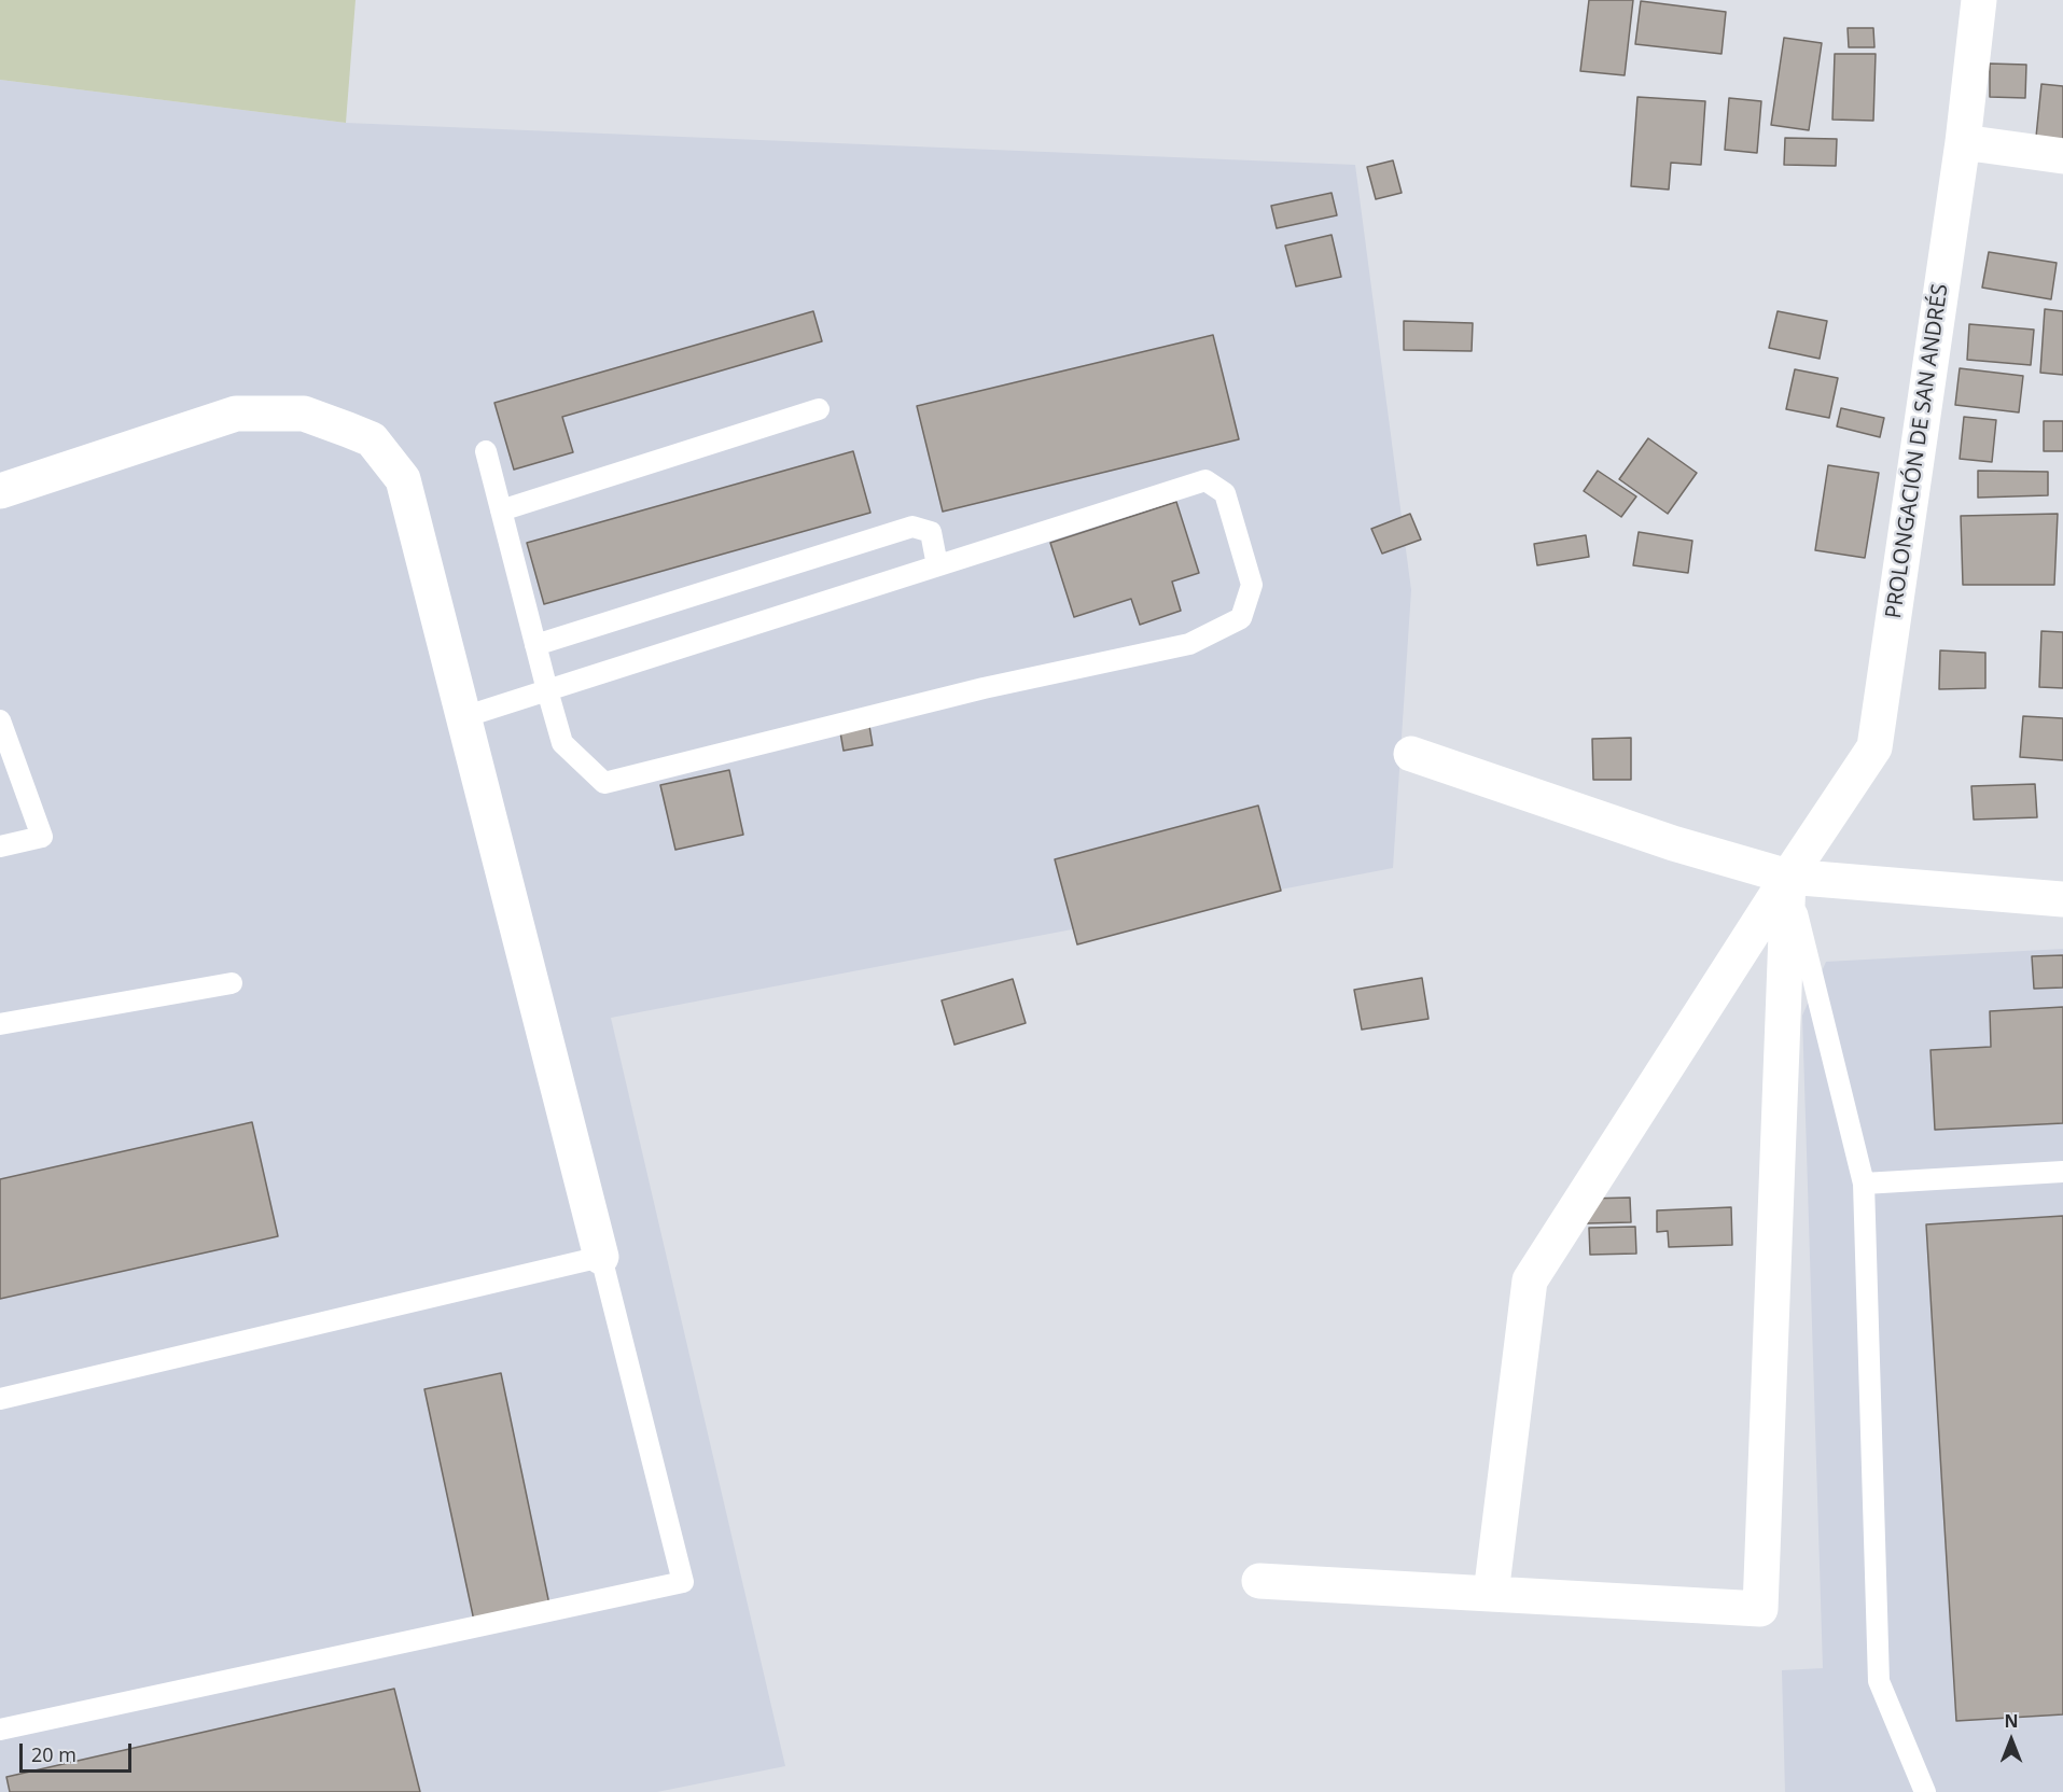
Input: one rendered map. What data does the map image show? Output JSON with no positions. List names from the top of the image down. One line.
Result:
{"streets":{"street":["PROLONGACIÓN DE SAN ANDRÉS"]},"scale_bar":"20 m","north":"top"}
